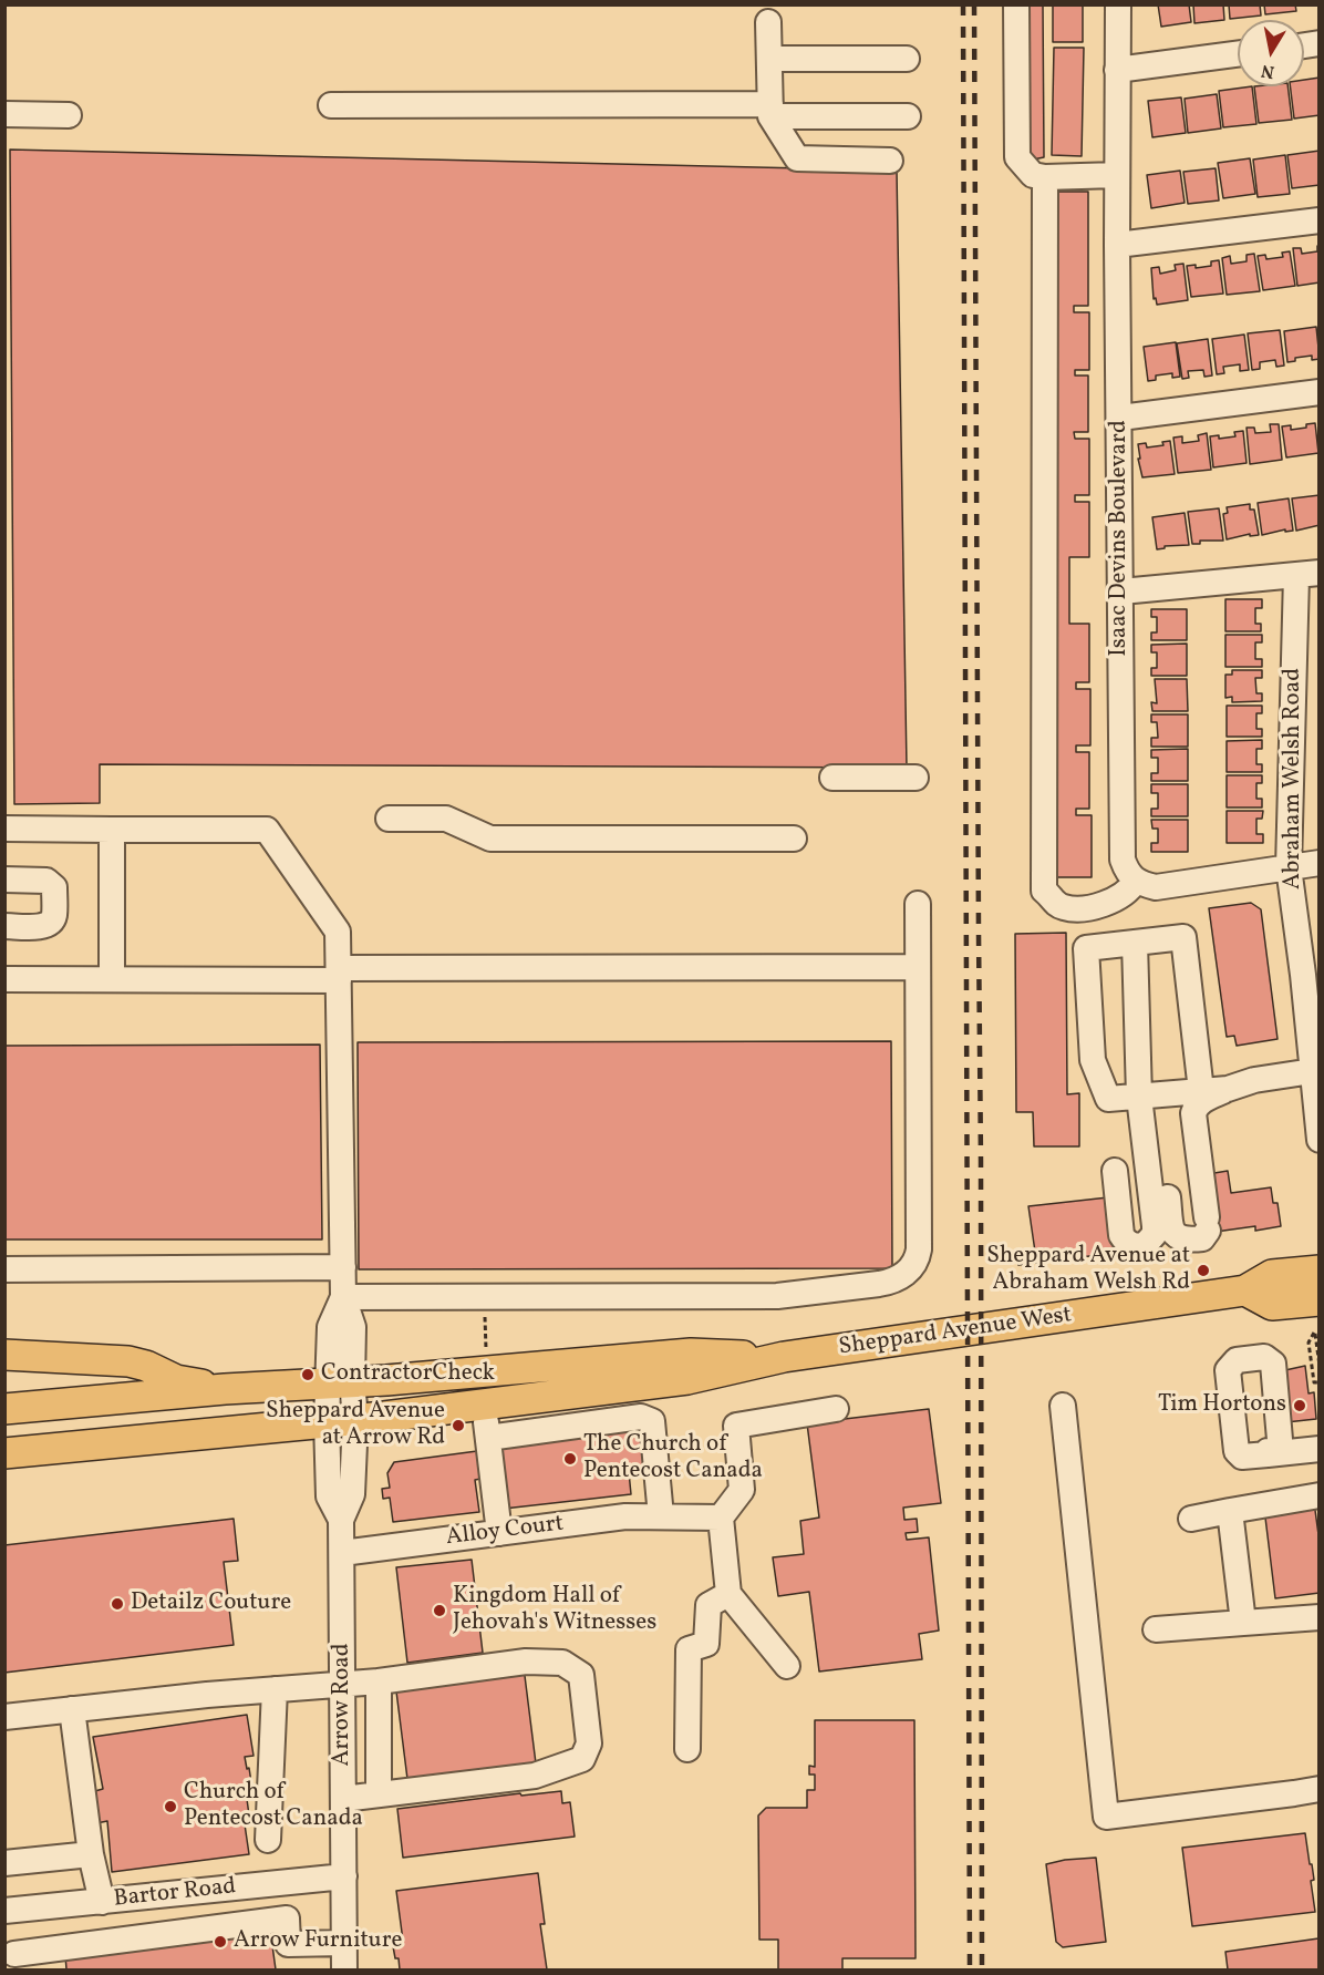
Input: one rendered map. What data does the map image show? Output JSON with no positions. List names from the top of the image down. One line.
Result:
{"streets":{"main road":["Sheppard Avenue West"],"street":["Isaac Devins Boulevard","Abraham Welsh Road","Alloy Court","Arrow Road","Bartor Road"]},"crossings":[["Sheppard Avenue West","Arrow Road"],["Alloy Court","Arrow Road"],["Arrow Road","Bartor Road"]],"places":["Sheppard Avenue at Abraham Welsh Rd","ContractorCheck","Tim Hortons","Sheppard Avenue at Arrow Rd","The Church of Pentecost Canada","Detailz Couture","Kingdom Hall of Jehovah's Witnesses","Church of Pentecost Canada","Arrow Furniture"],"north":"bottom"}
